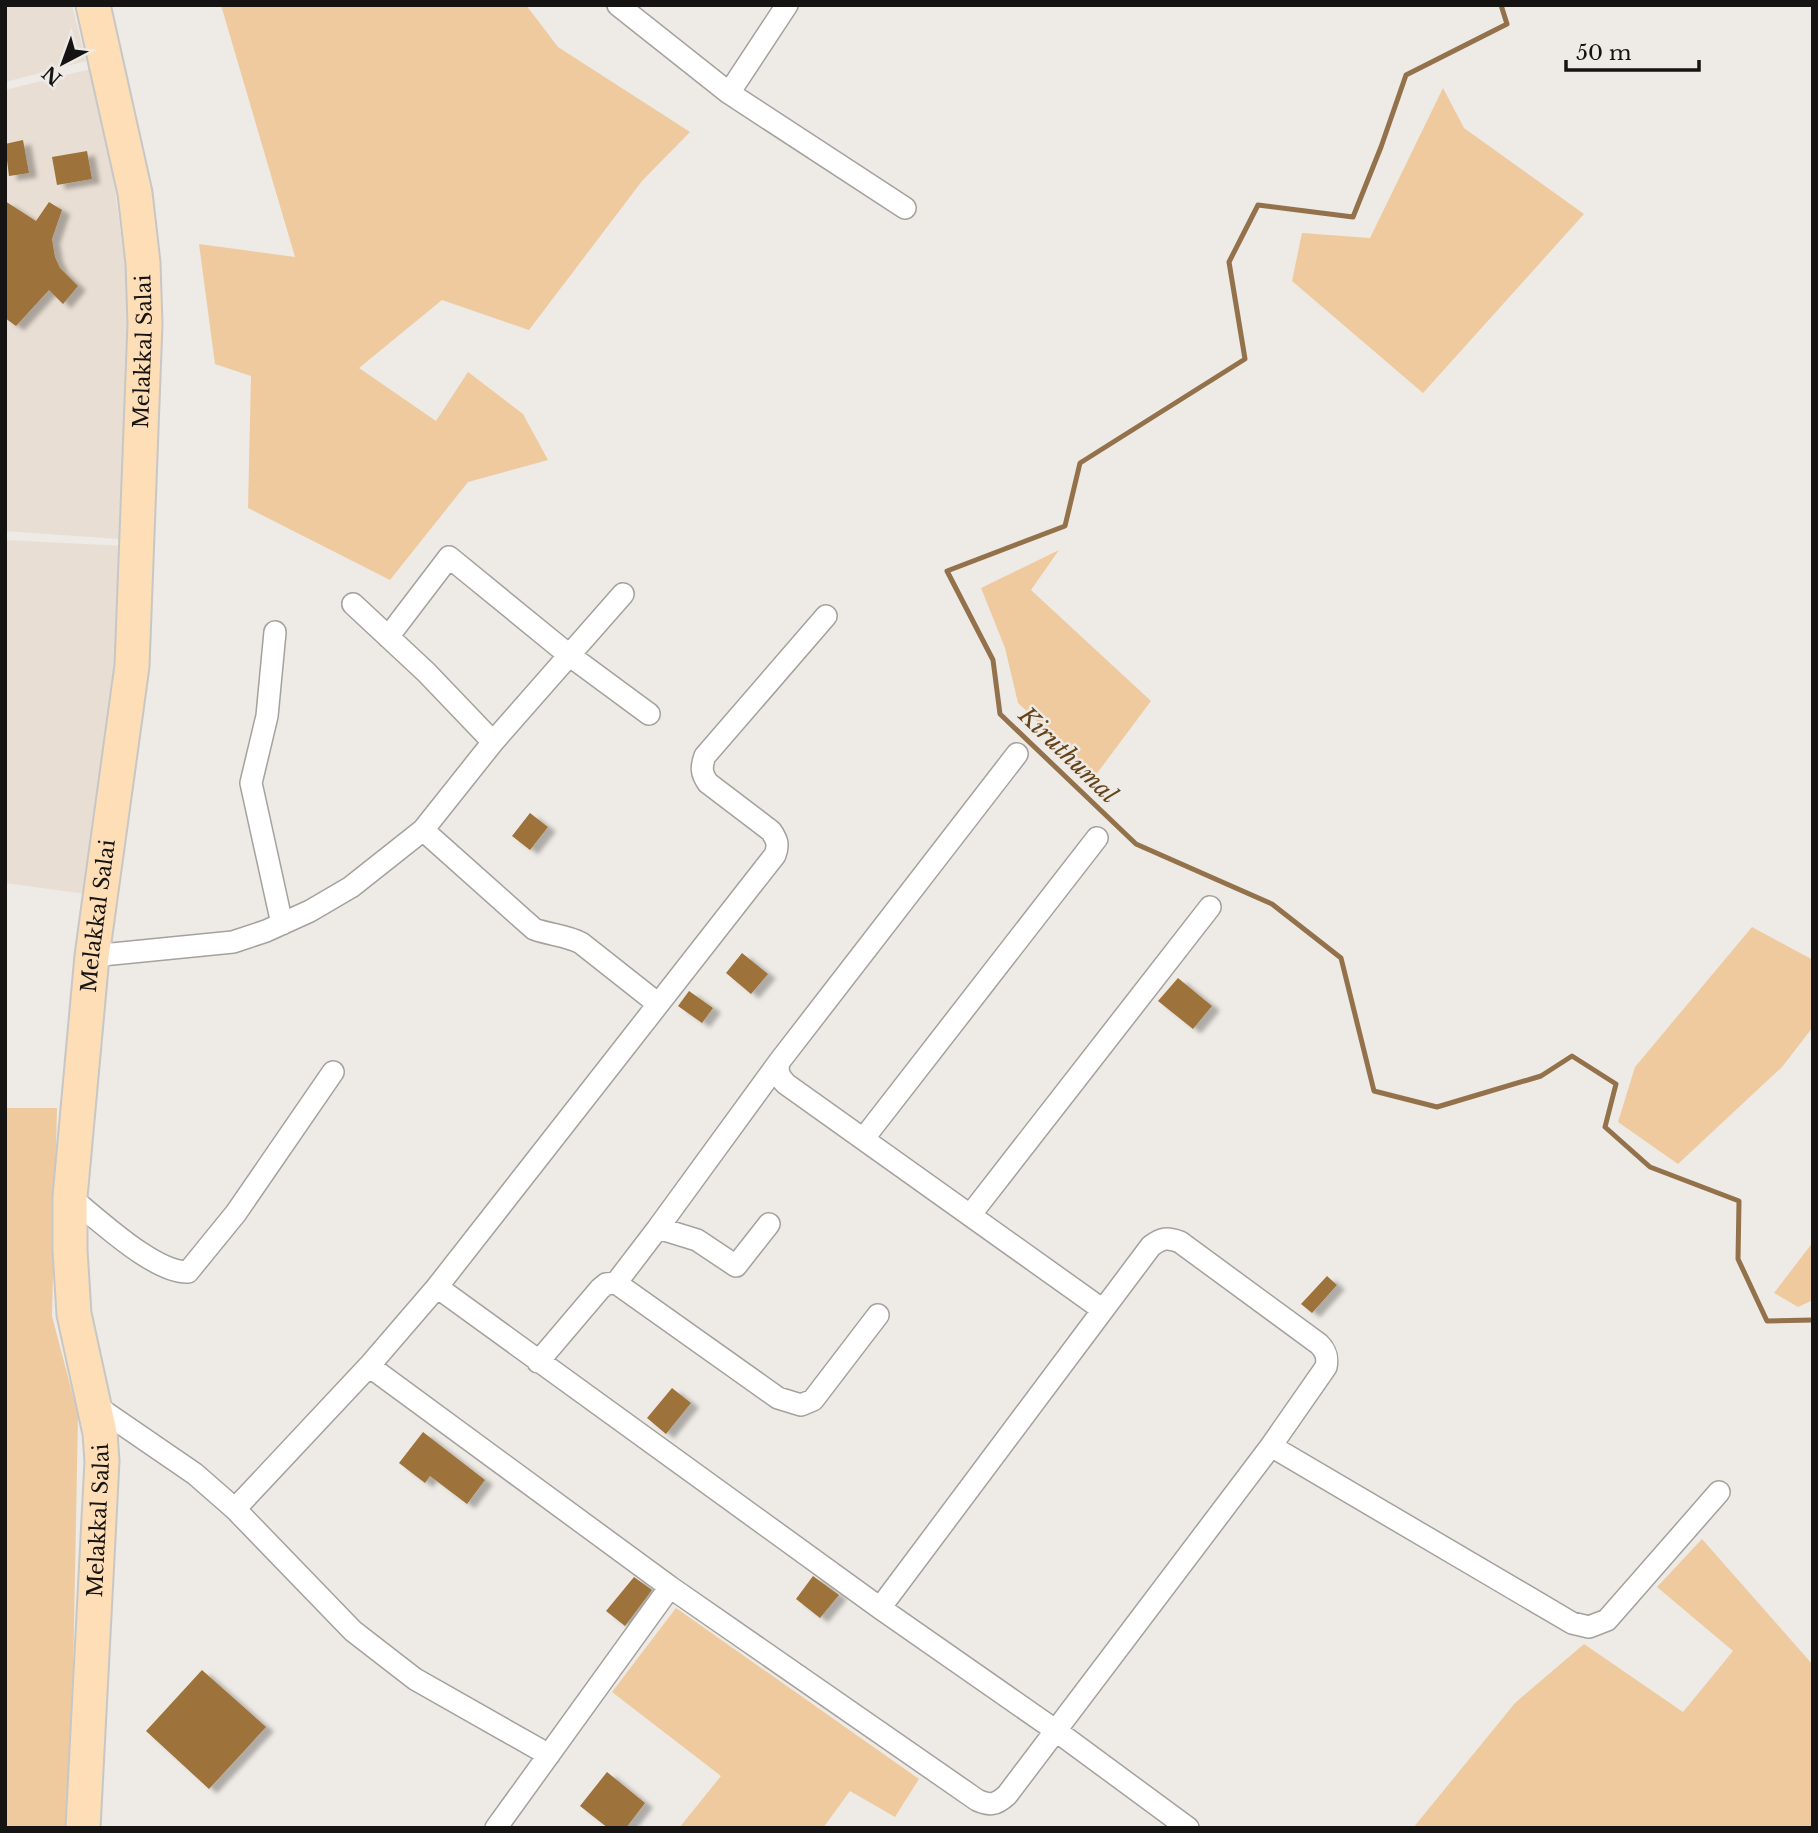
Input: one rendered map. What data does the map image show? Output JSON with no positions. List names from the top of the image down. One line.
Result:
{"streets":{"main road":["Melakkal Salai"]},"water":["Kiruthumal"],"scale_bar":"50 m","north":"bottom left"}
